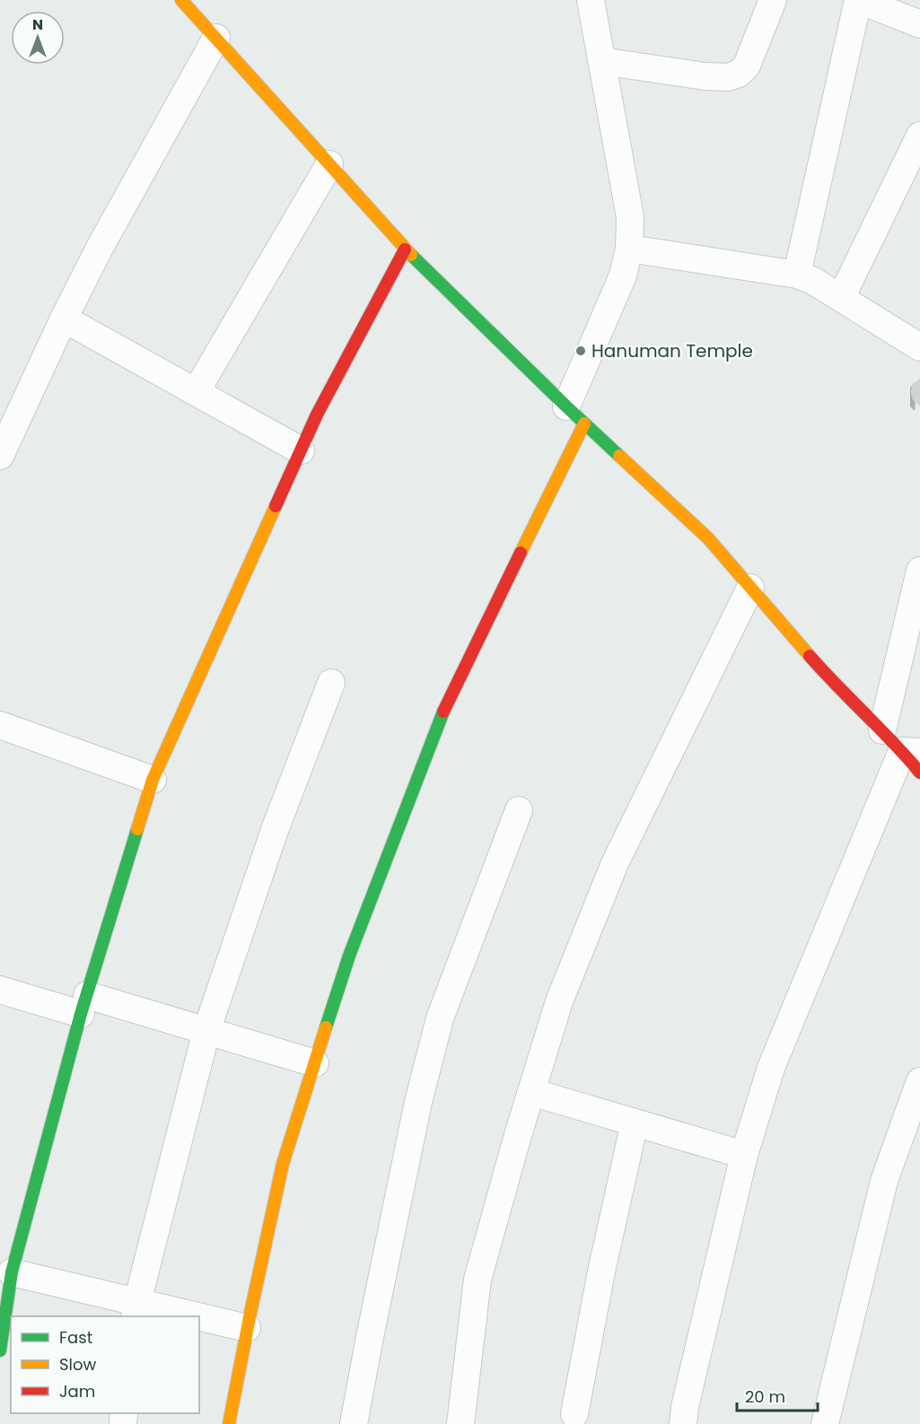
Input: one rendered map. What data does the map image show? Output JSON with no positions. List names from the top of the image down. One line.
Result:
{"places":["Hanuman Temple"],"legend":["Fast","Slow","Jam"],"scale_bar":"20 m","north":"top"}
